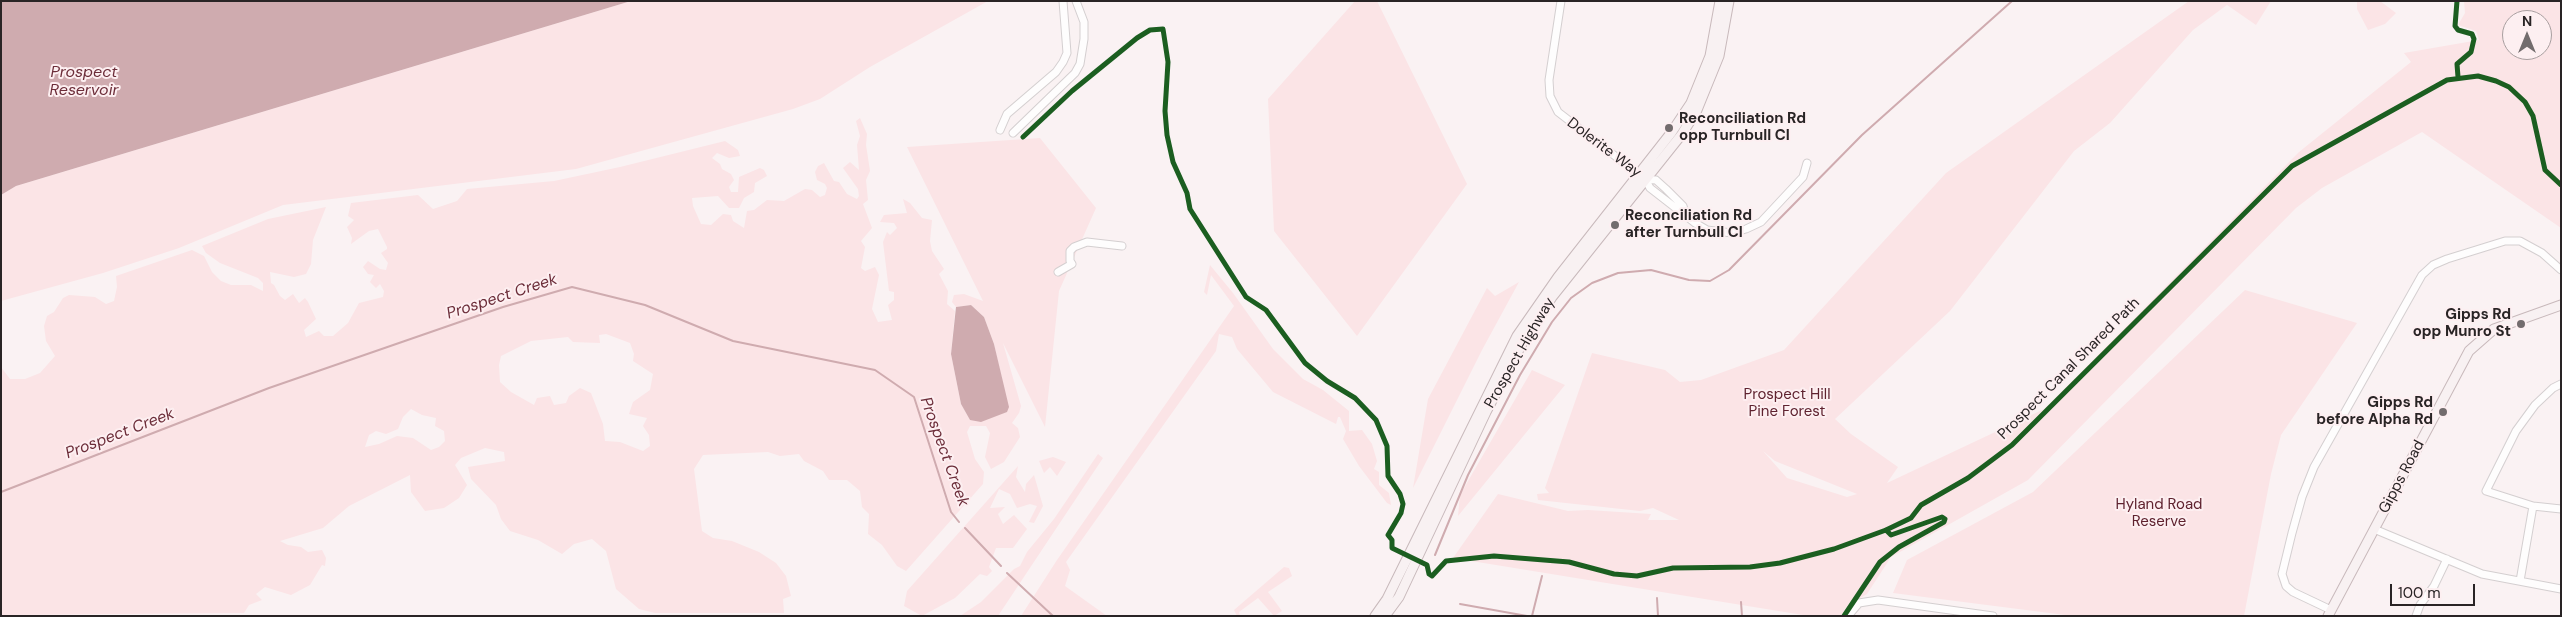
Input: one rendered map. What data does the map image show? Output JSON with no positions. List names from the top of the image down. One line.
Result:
{"streets":{"main road":["Prospect Highway","Gipps Road"],"street":["Dolerite Way"],"cycle path":["Prospect Canal Shared Path"]},"crossings":[["Dolerite Way","Prospect Highway"]],"water":["Prospect Reservoir","Prospect Creek"],"parks":["Prospect Hill Pine Forest","Hyland Road Reserve"],"places":["Reconciliation Rd opp Turnbull Cl","Reconciliation Rd after Turnbull Cl","Gipps Rd opp Munro St","Gipps Rd before Alpha Rd"],"scale_bar":"100 m","north":"top"}
